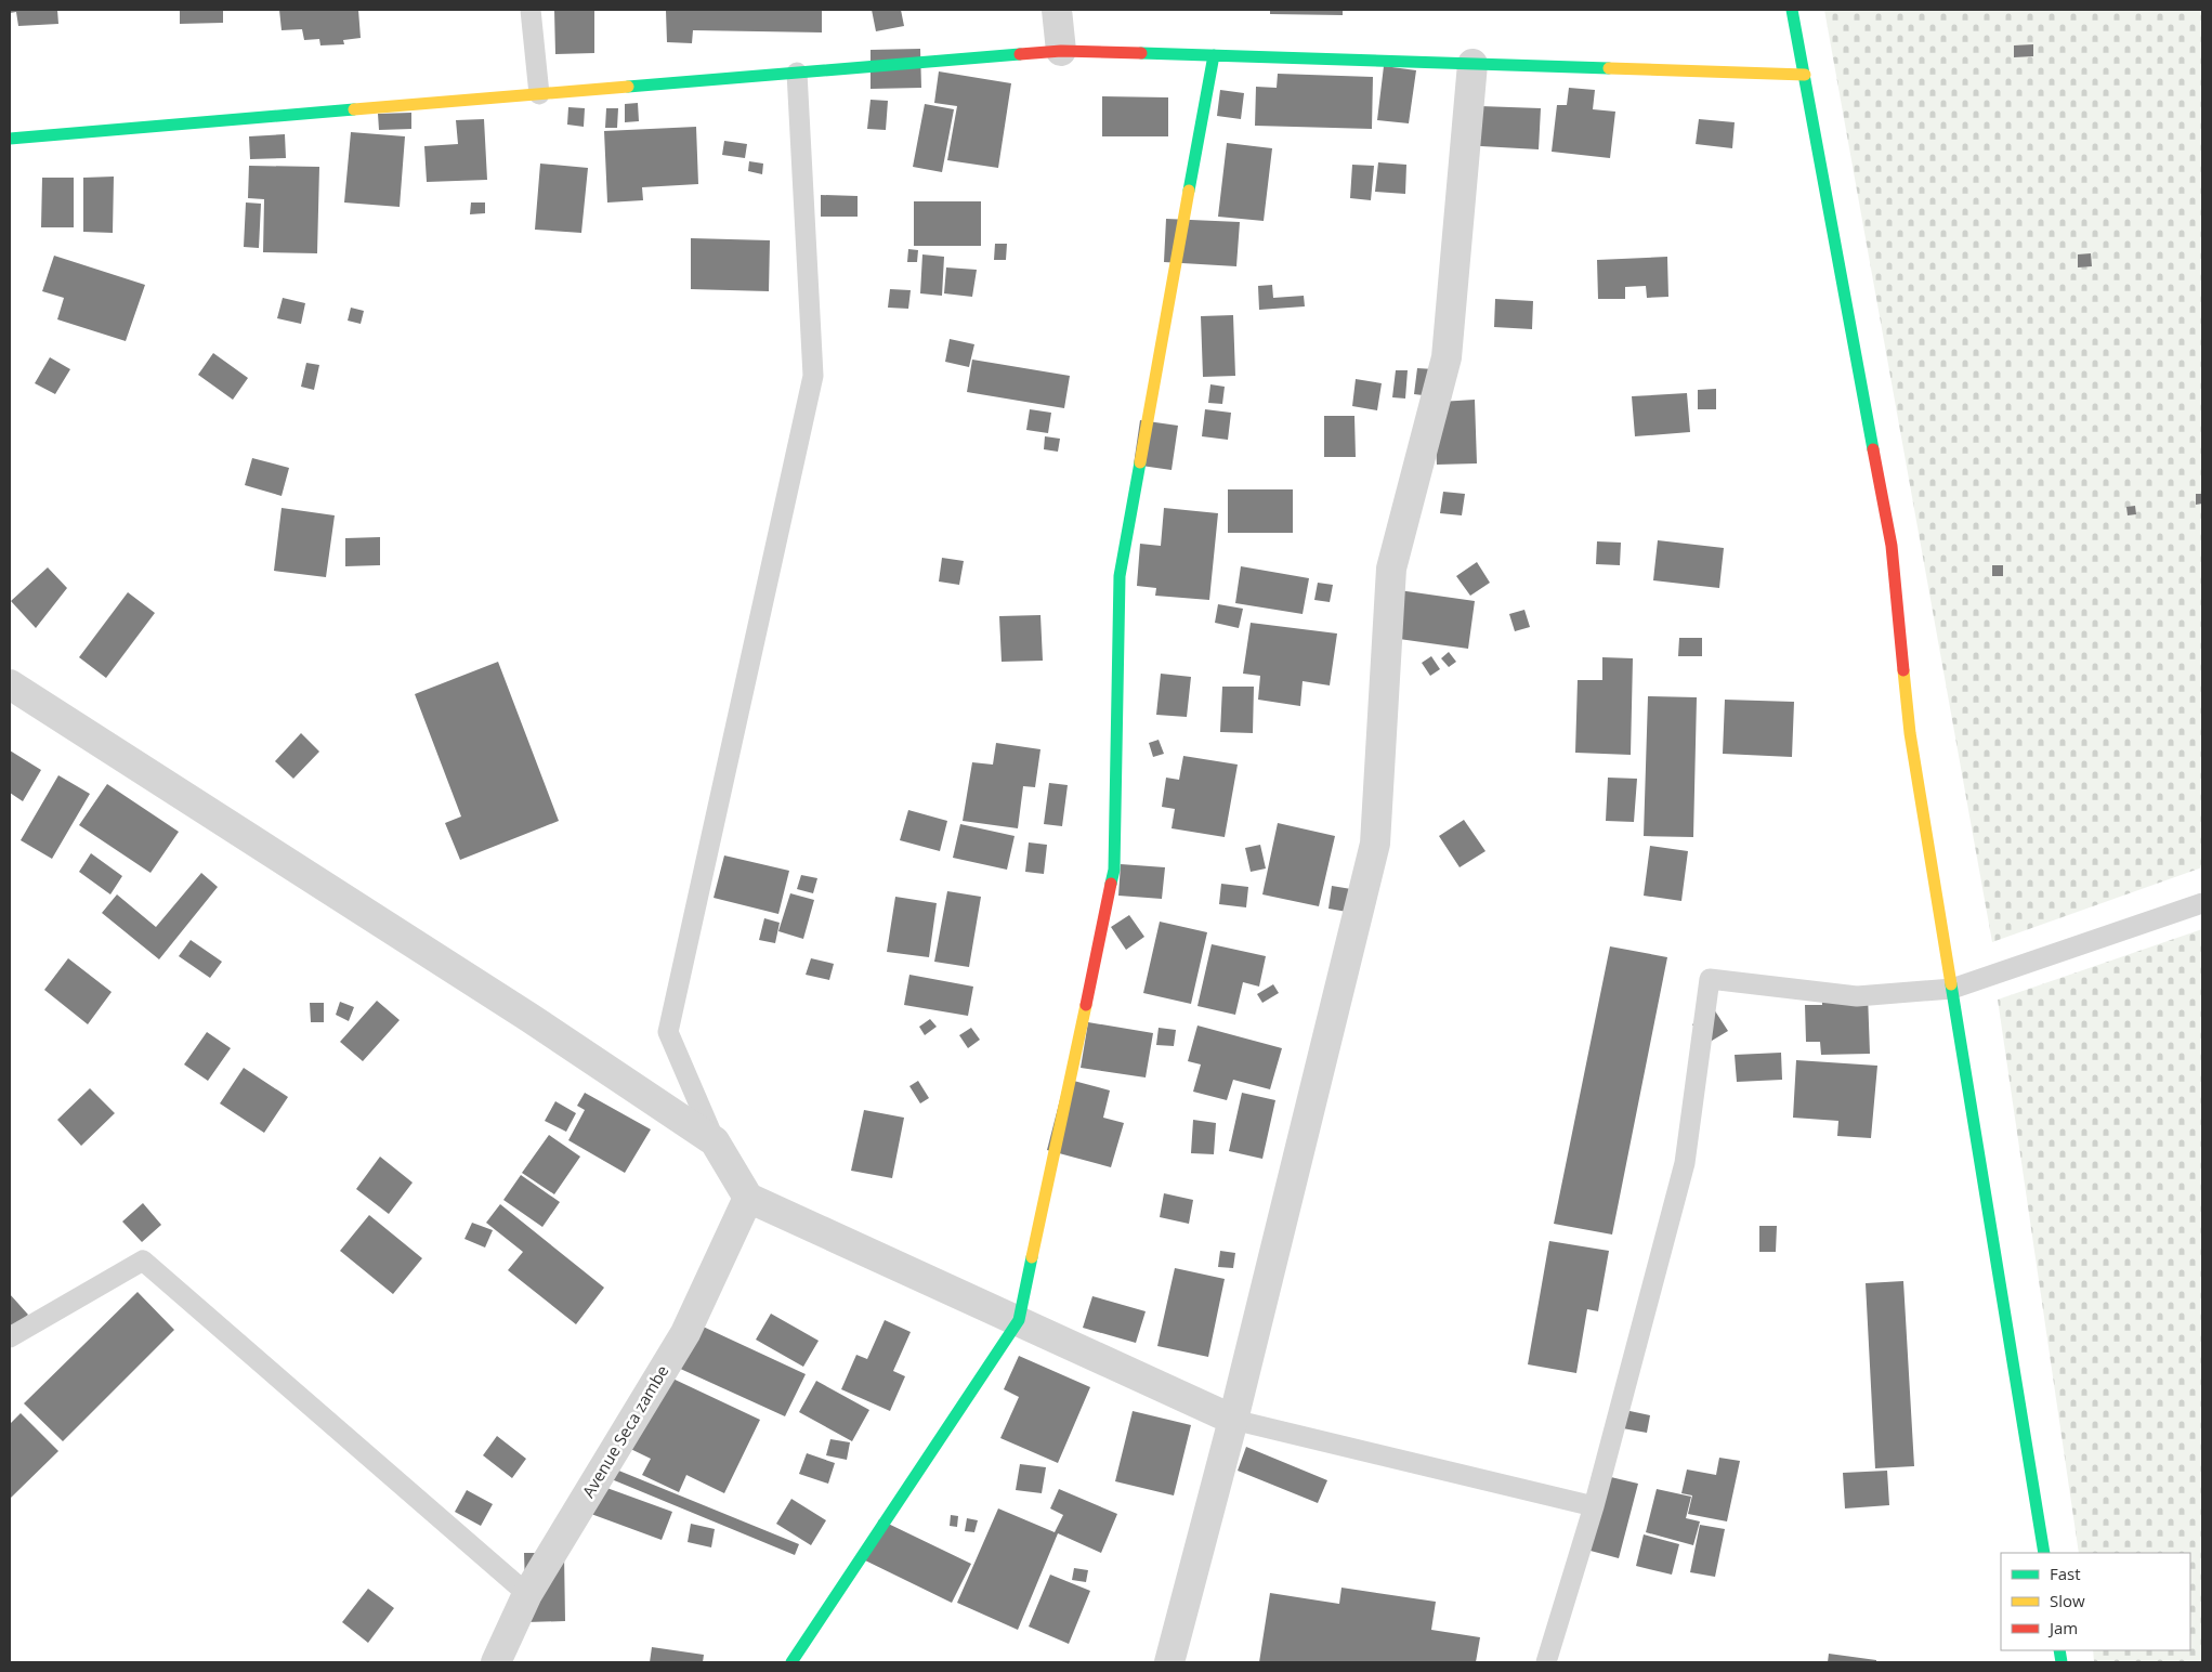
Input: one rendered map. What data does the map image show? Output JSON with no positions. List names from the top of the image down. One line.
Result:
{"streets":{"street":["Avenue Seca zambe"]},"legend":["Fast","Slow","Jam"]}
